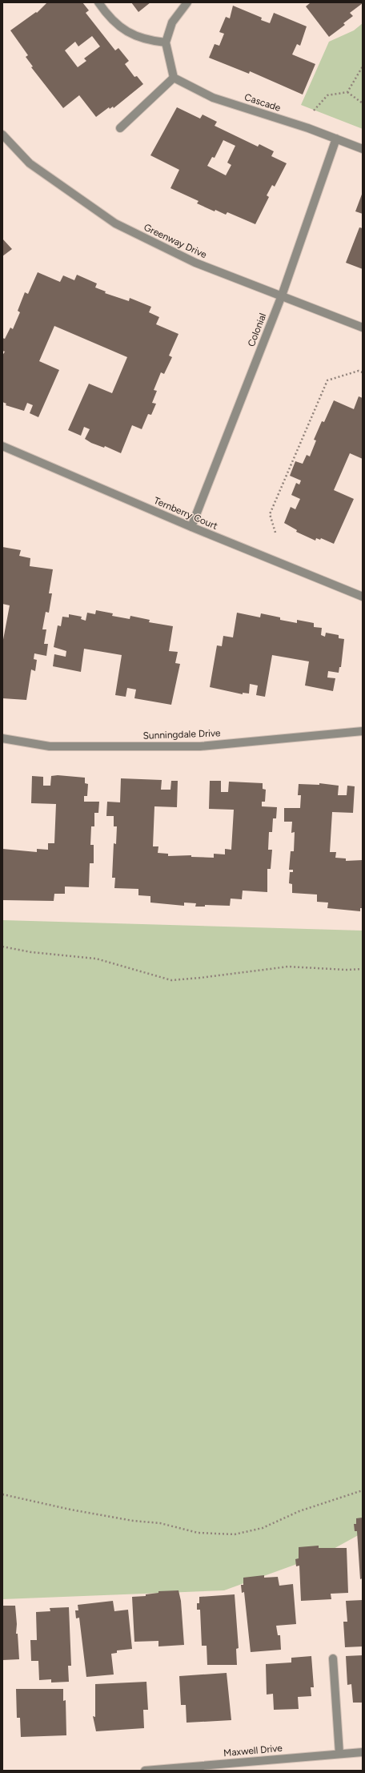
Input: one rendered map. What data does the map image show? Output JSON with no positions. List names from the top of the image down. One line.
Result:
{"streets":{"street":["Cascade","Greenway Drive","Colonial","Ternberry Court","Sunningdale Drive","Maxwell Drive"]},"crossings":[["Cascade","Colonial"],["Greenway Drive","Colonial"],["Colonial","Ternberry Court"]]}
